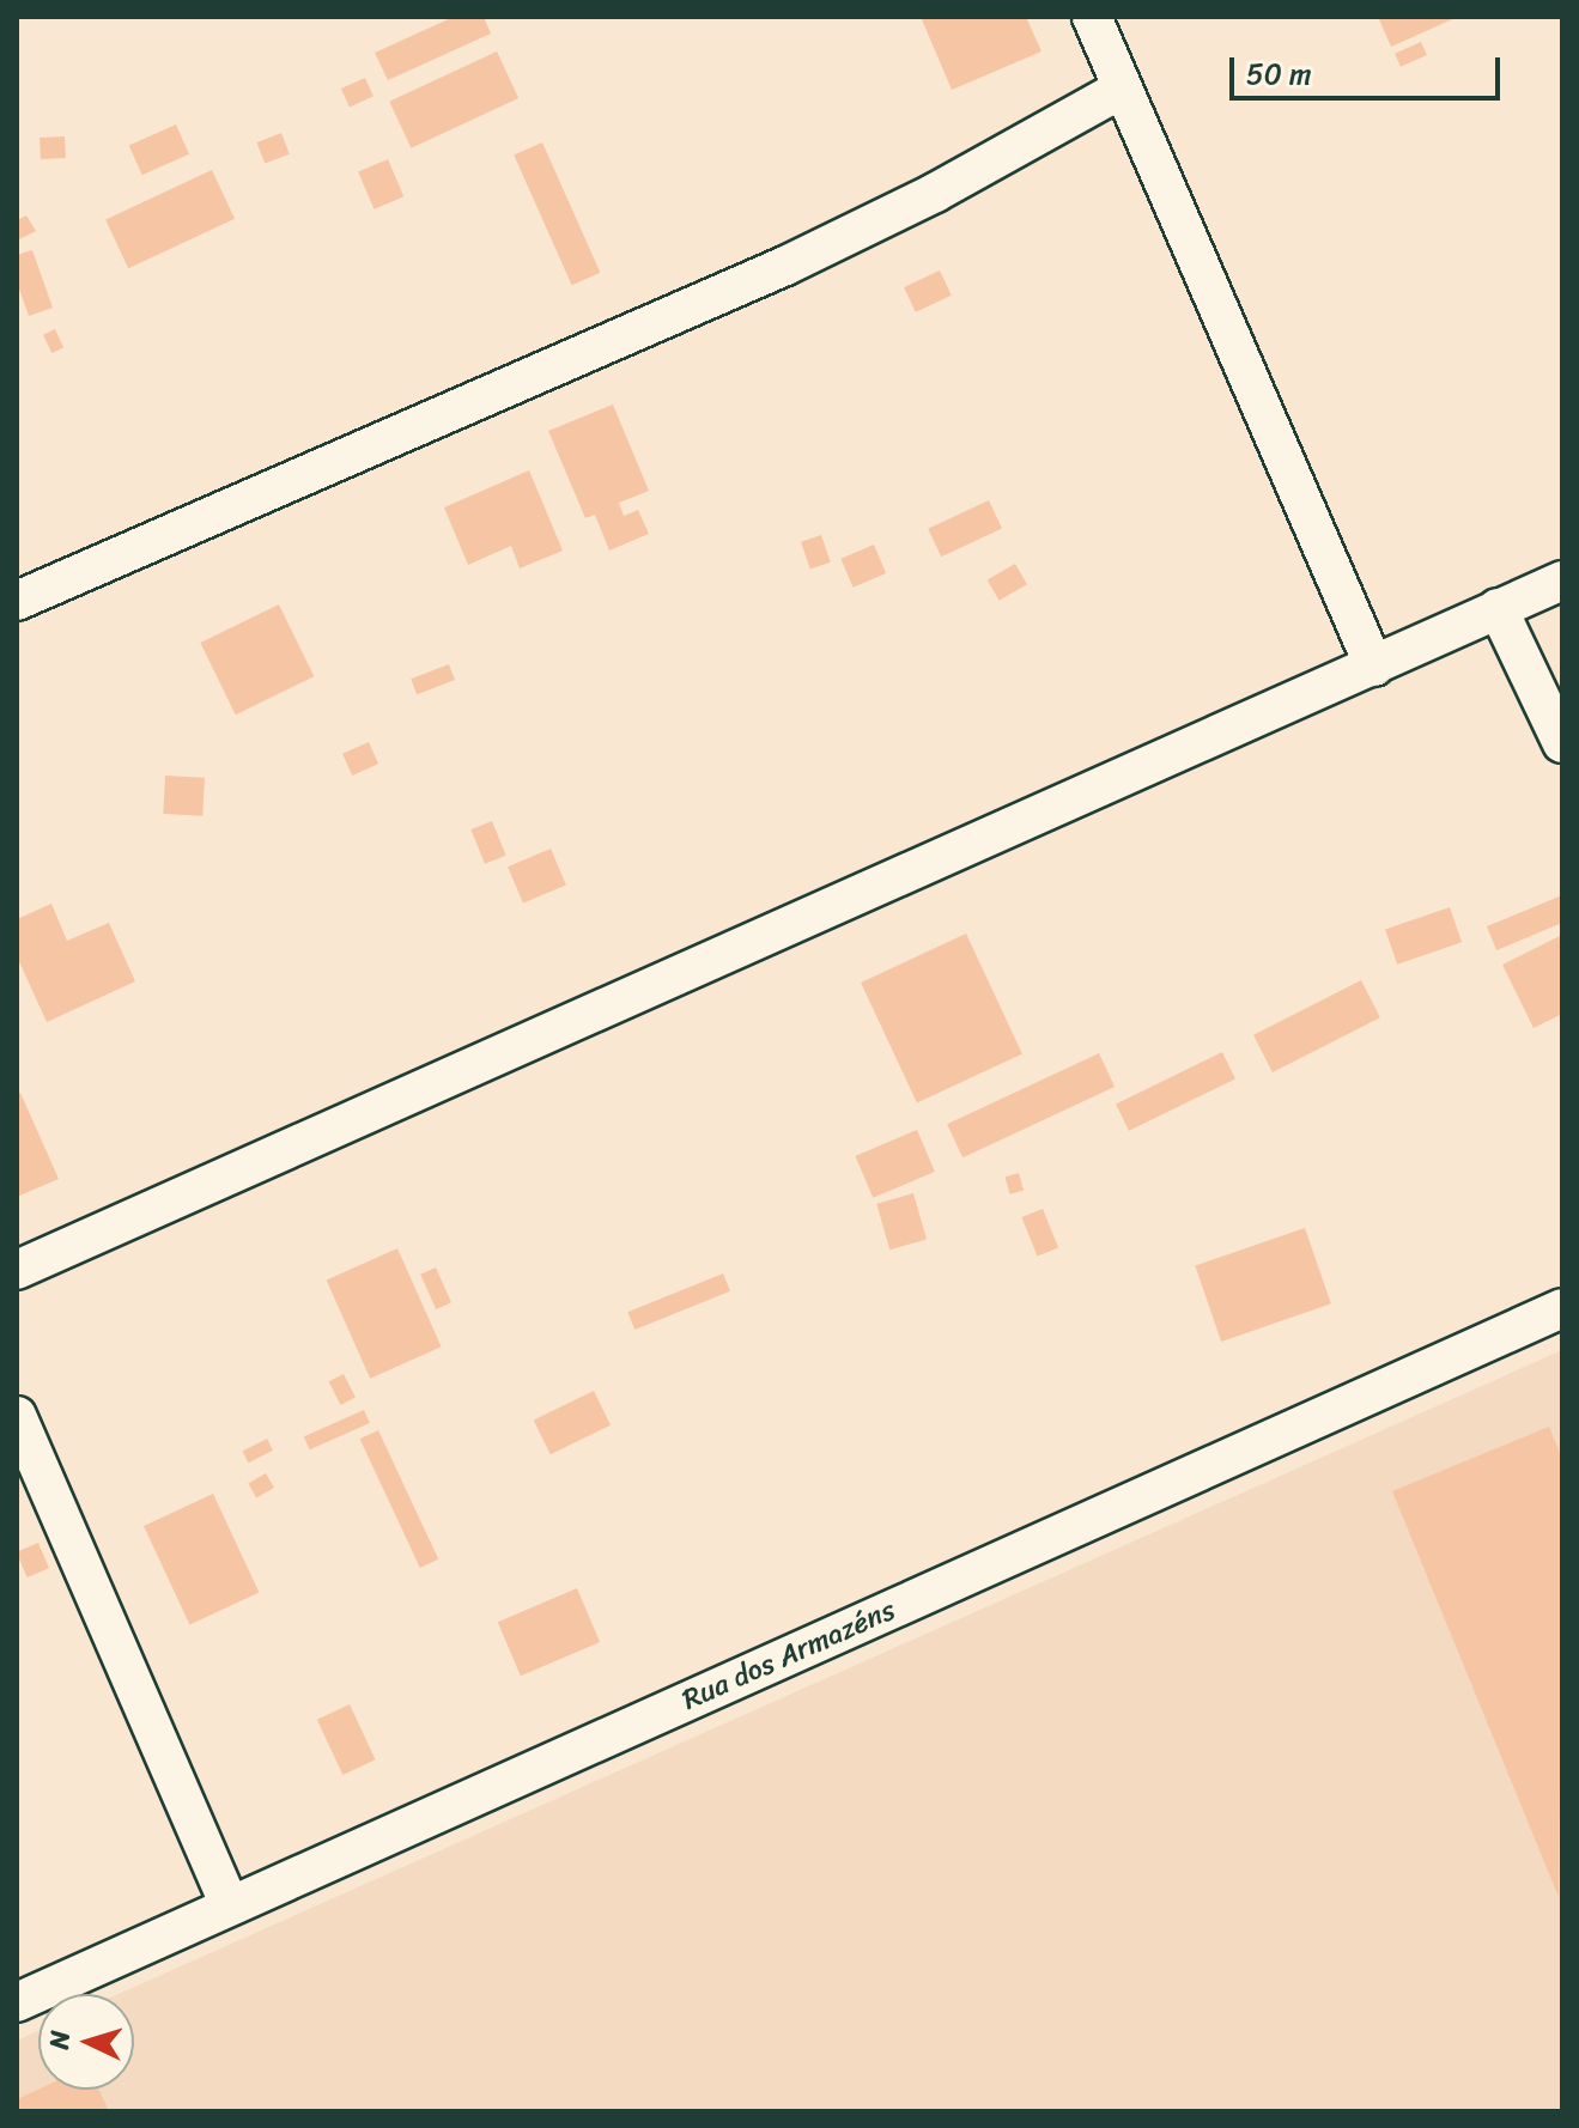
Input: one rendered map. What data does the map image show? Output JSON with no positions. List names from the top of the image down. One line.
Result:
{"streets":{"street":["Rua dos Armazéns"]},"scale_bar":"50 m","north":"left"}
